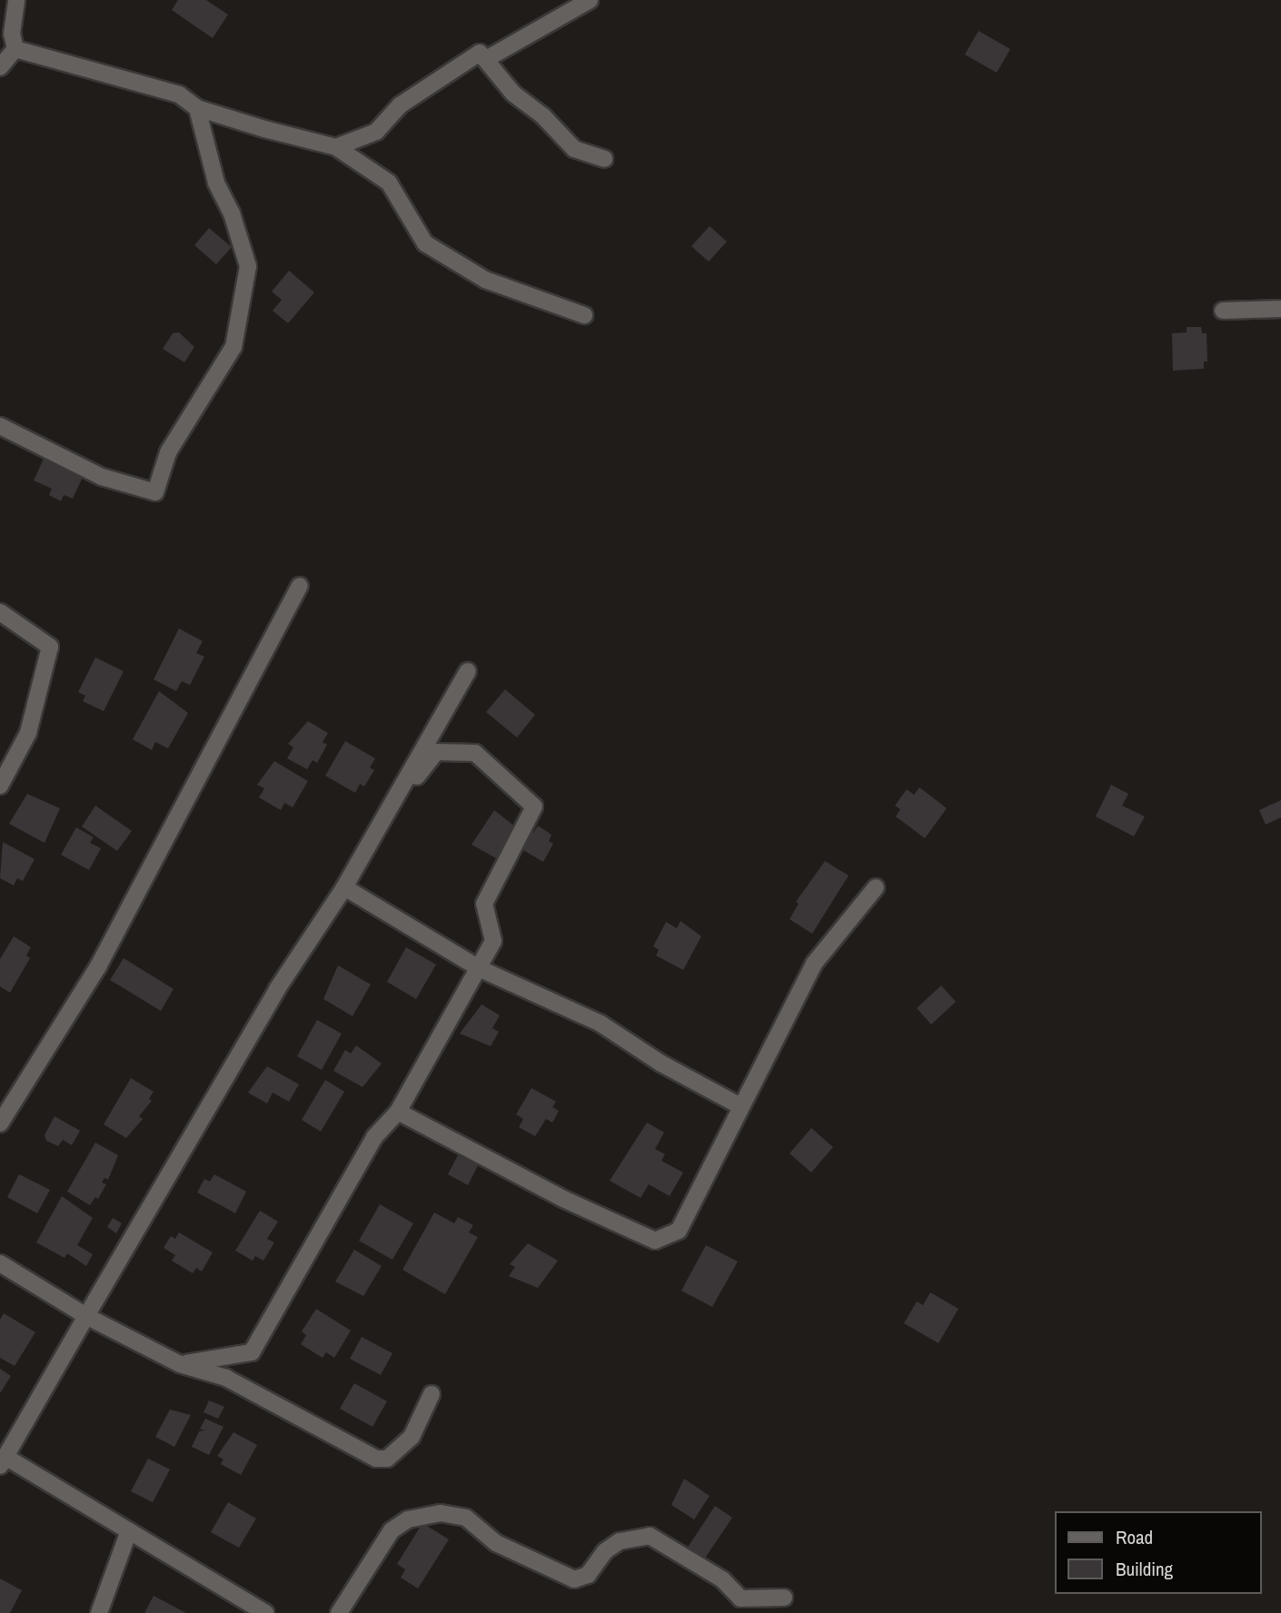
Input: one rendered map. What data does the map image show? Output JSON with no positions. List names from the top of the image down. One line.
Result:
{"legend":["Road","Building"]}
